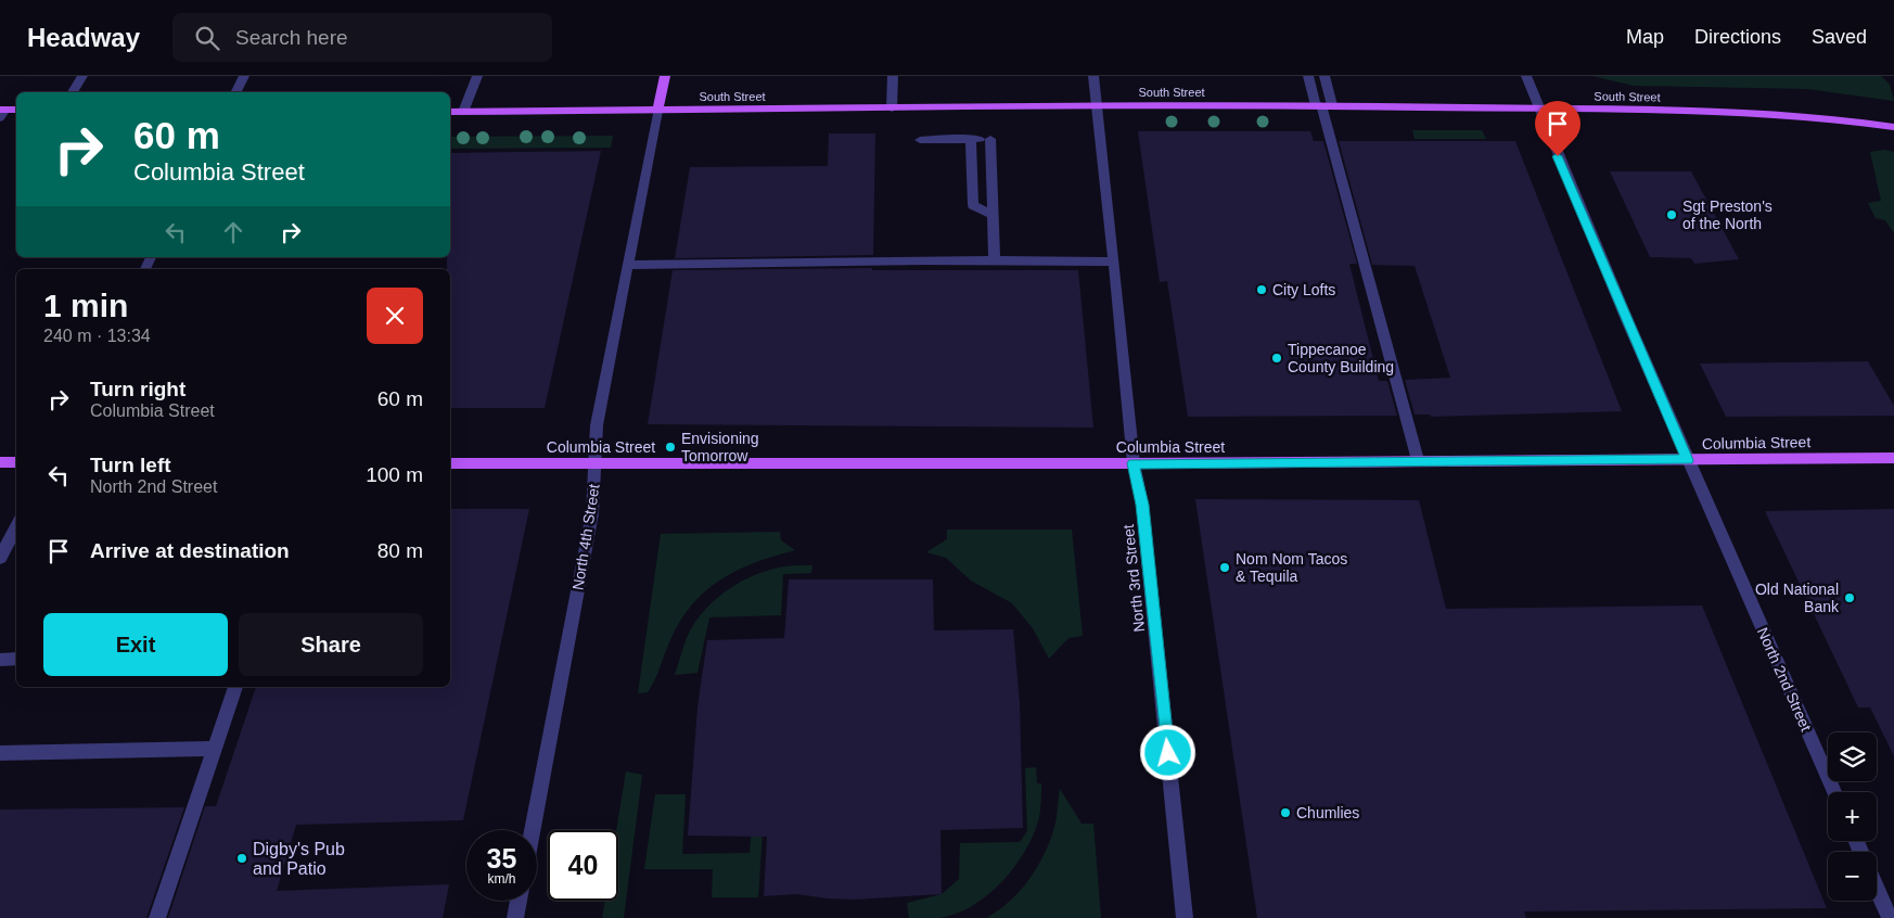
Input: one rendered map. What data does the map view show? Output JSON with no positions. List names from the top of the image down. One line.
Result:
{"streets":{"main road":["South Street","Columbia Street"],"street":["North 4th Street","North 3rd Street","North 2nd Street"]},"crossings":[["South Street","North 4th Street"],["South Street","North 3rd Street"],["South Street","North 2nd Street"],["Columbia Street","North 4th Street"],["Columbia Street","North 3rd Street"],["Columbia Street","North 2nd Street"]],"places":["Sgt Preston's of the North","City Lofts","Tippecanoe County Building","Envisioning Tomorrow","Nom Nom Tacos & Tequila","Old National Bank","Chumlies","Digby's Pub and Patio"],"page":{"header":"Headway","search":"Search here","nav":["Map","Directions","Saved"],"turn":["60 m","Columbia Street"],"heading":["1 min","240 m · 13:34"],"list":[{"name":"Turn right","note":"Columbia Street","value":"60 m"},{"name":"Turn left","note":"North 2nd Street","value":"100 m"},{"name":"Arrive at destination","value":"80 m"}],"buttons":["Exit","Share"],"map_buttons":["+","−"],"speed":"35 km/h","limit":"40"}}
